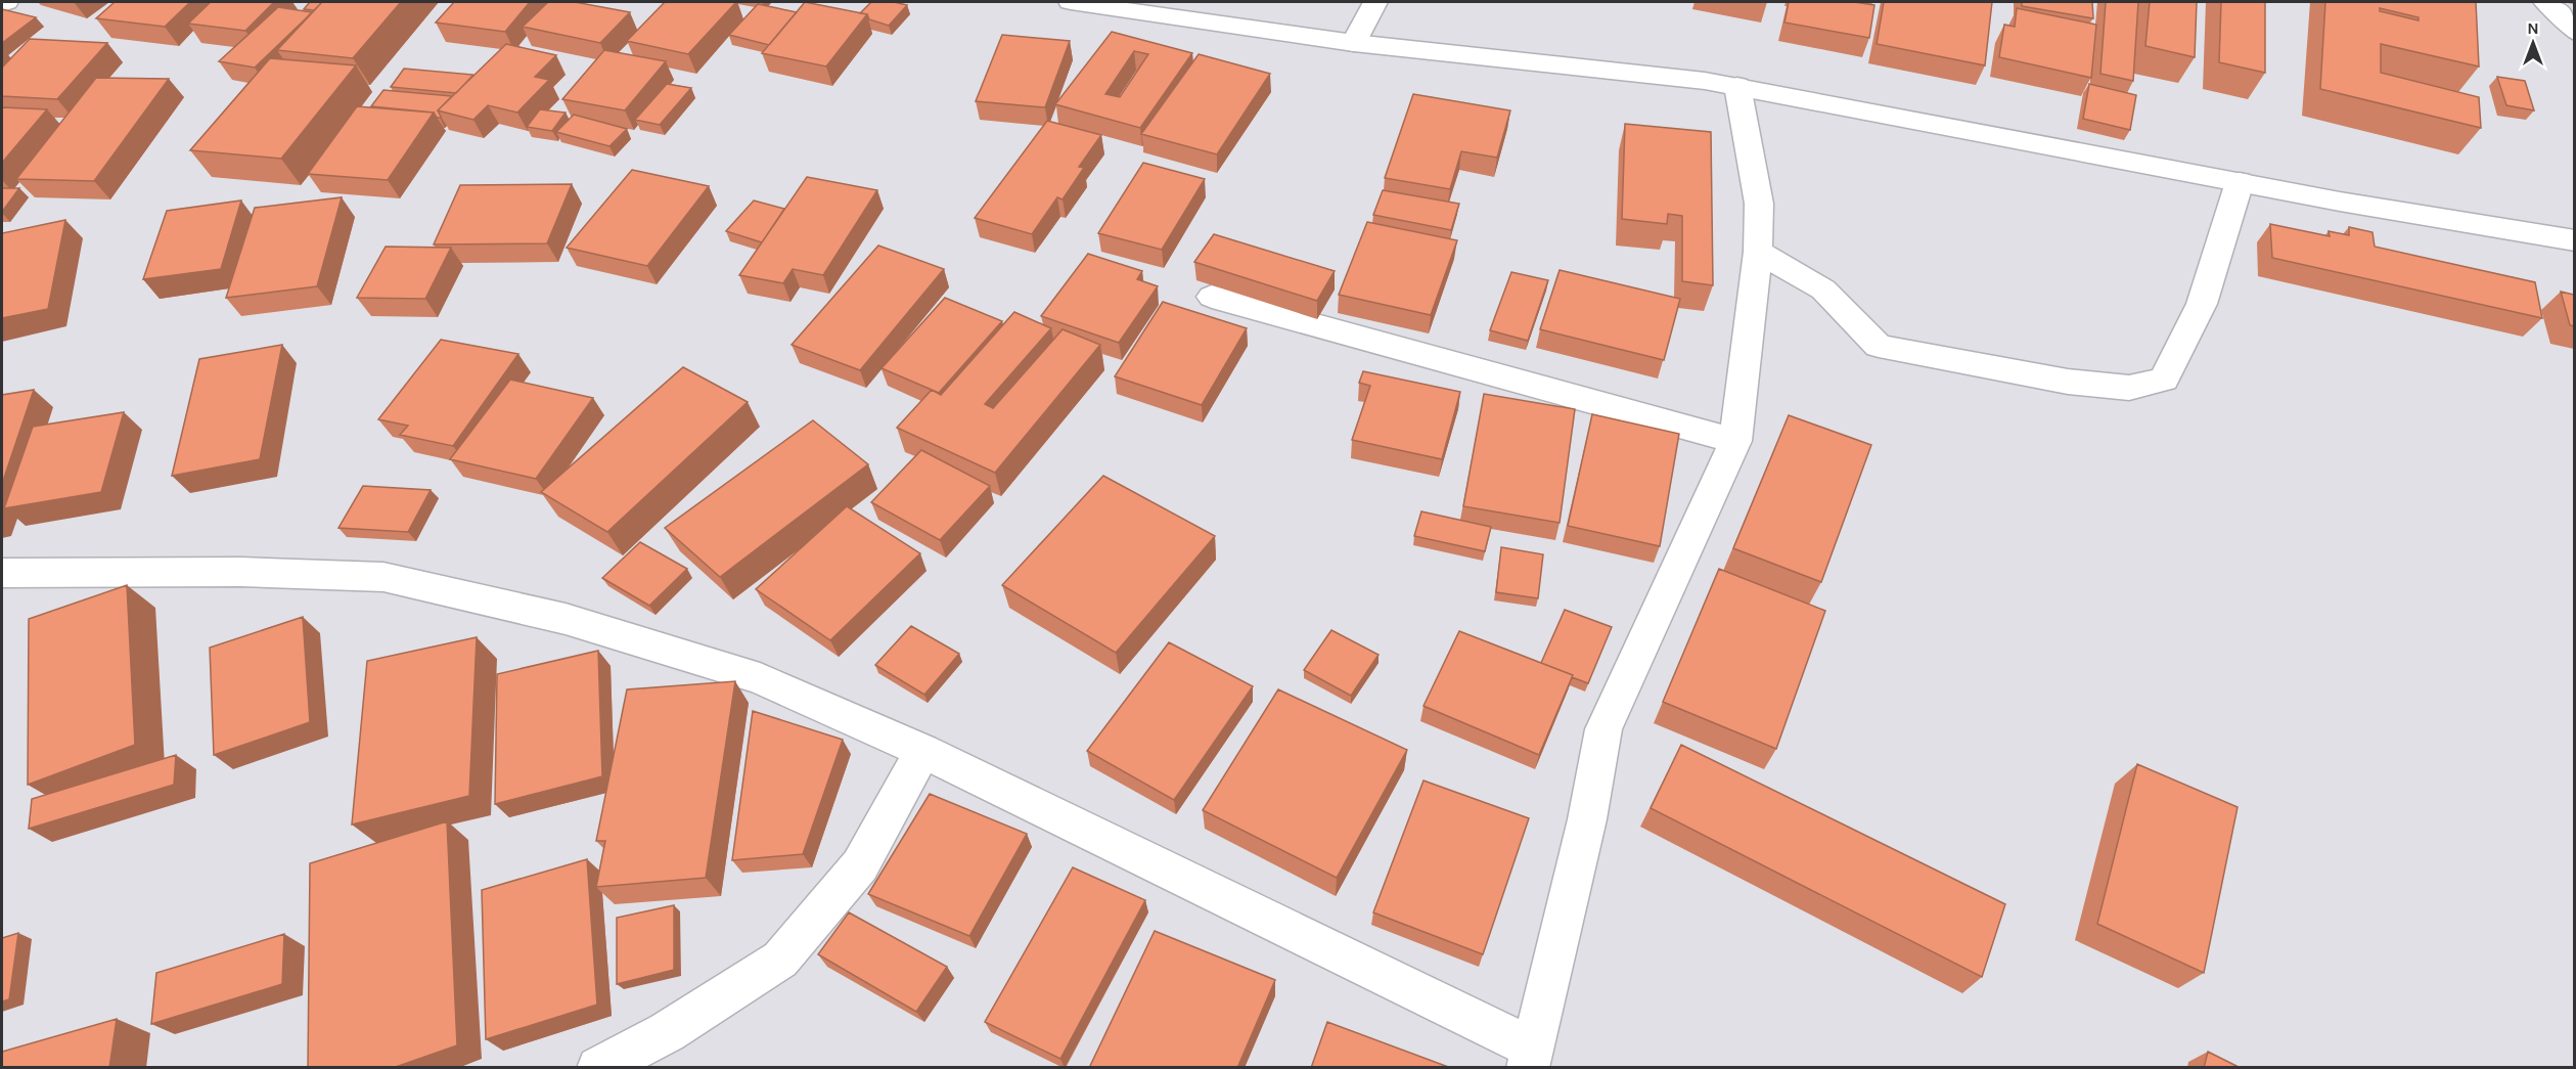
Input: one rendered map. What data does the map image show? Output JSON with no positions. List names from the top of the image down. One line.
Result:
{"north":"top"}
